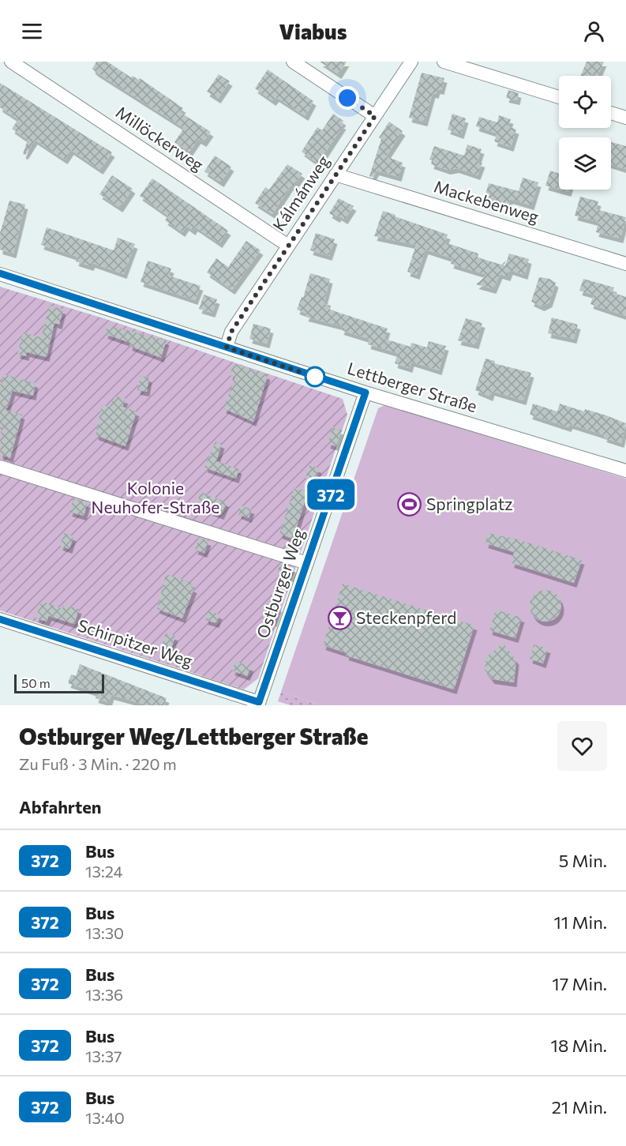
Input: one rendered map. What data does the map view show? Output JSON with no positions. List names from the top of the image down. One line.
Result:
{"streets":{"street":["Millöckerweg","Kálmánweg","Mackebenweg","Lettberger Straße","Ostburger Weg","Schirpitzer Weg"]},"crossings":[["Millöckerweg","Kálmánweg"],["Kálmánweg","Mackebenweg"],["Kálmánweg","Lettberger Straße"],["Lettberger Straße","Ostburger Weg"],["Ostburger Weg","Schirpitzer Weg"]],"parks":["Kolonie Neuhofer-Straße"],"places":{"sports":["Springplatz"],"bar":["Steckenpferd"]},"lines":["bus line 372"],"scale_bar":"50 m","page":{"header":"Viabus","on_map":"372","scale":"50 m","heading":[["Ostburger Weg/Lettberger Straße","Zu Fuß · 3 Min. · 220 m"],"Abfahrten"],"list":[{"mark":"372","name":"Bus","note":"13:24","value":"5 Min."},{"mark":"372","name":"Bus","note":"13:30","value":"11 Min."},{"mark":"372","name":"Bus","note":"13:36","value":"17 Min."},{"mark":"372","name":"Bus","note":"13:37","value":"18 Min."},{"mark":"372","name":"Bus","note":"13:40","value":"21 Min."}]}}
